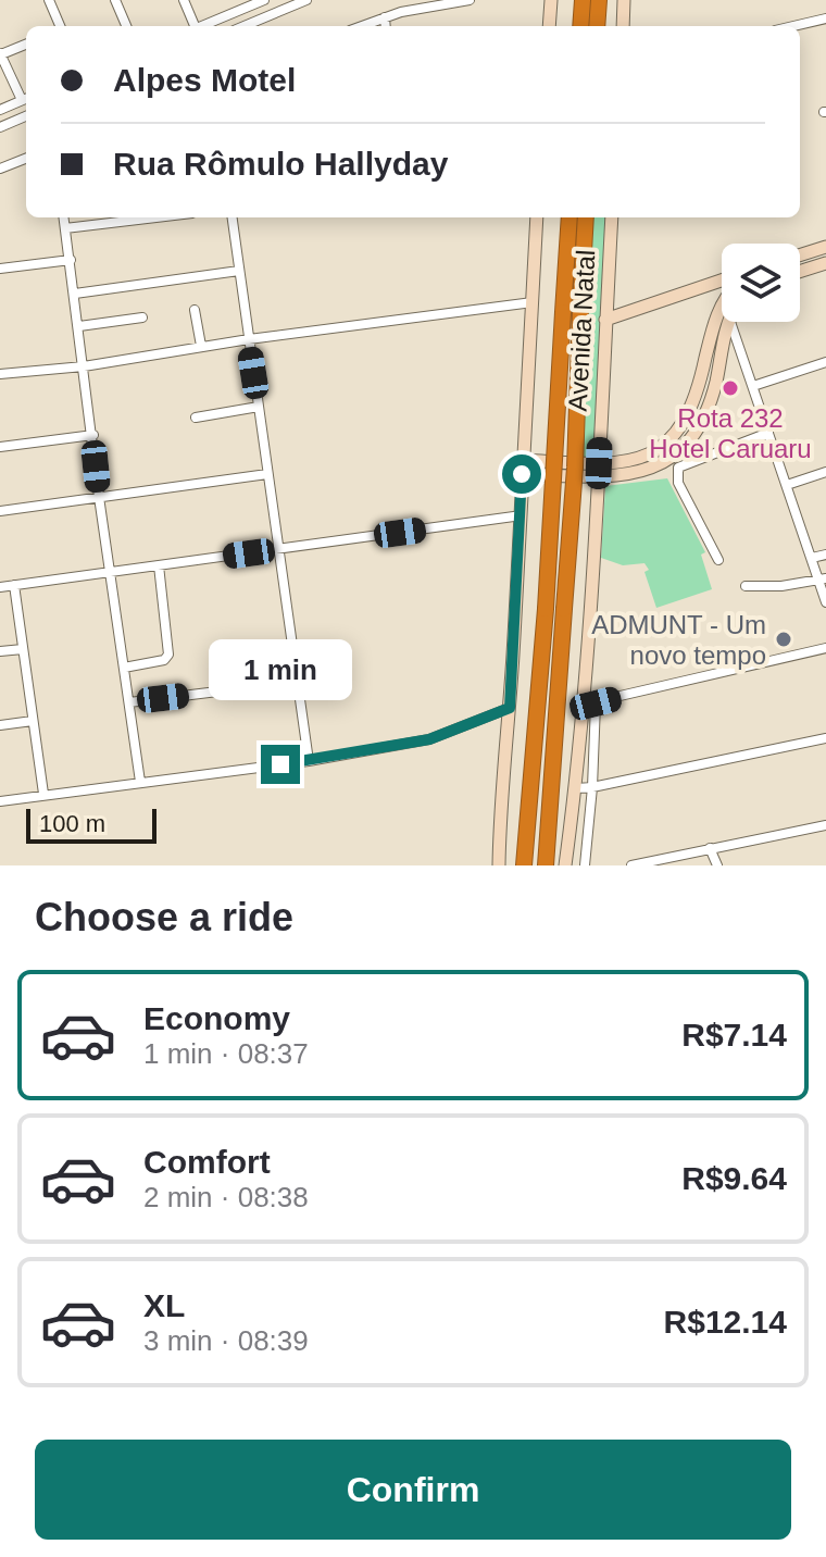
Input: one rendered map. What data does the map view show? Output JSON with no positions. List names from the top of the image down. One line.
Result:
{"streets":{"street":["Avenida Natal"]},"places":["Rota 232 Hotel Caruaru","ADMUNT - Um novo tempo"],"scale_bar":"100 m","page":{"banner":["Alpes Motel","Rua Rômulo Hallyday"],"bubble":"1 min","scale":"100 m","heading":"Choose a ride","list":[{"name":"Economy","note":"1 min · 08:37","value":"R$7.14"},{"name":"Comfort","note":"2 min · 08:38","value":"R$9.64"},{"name":"XL","note":"3 min · 08:39","value":"R$12.14"}],"buttons":"Confirm"}}
